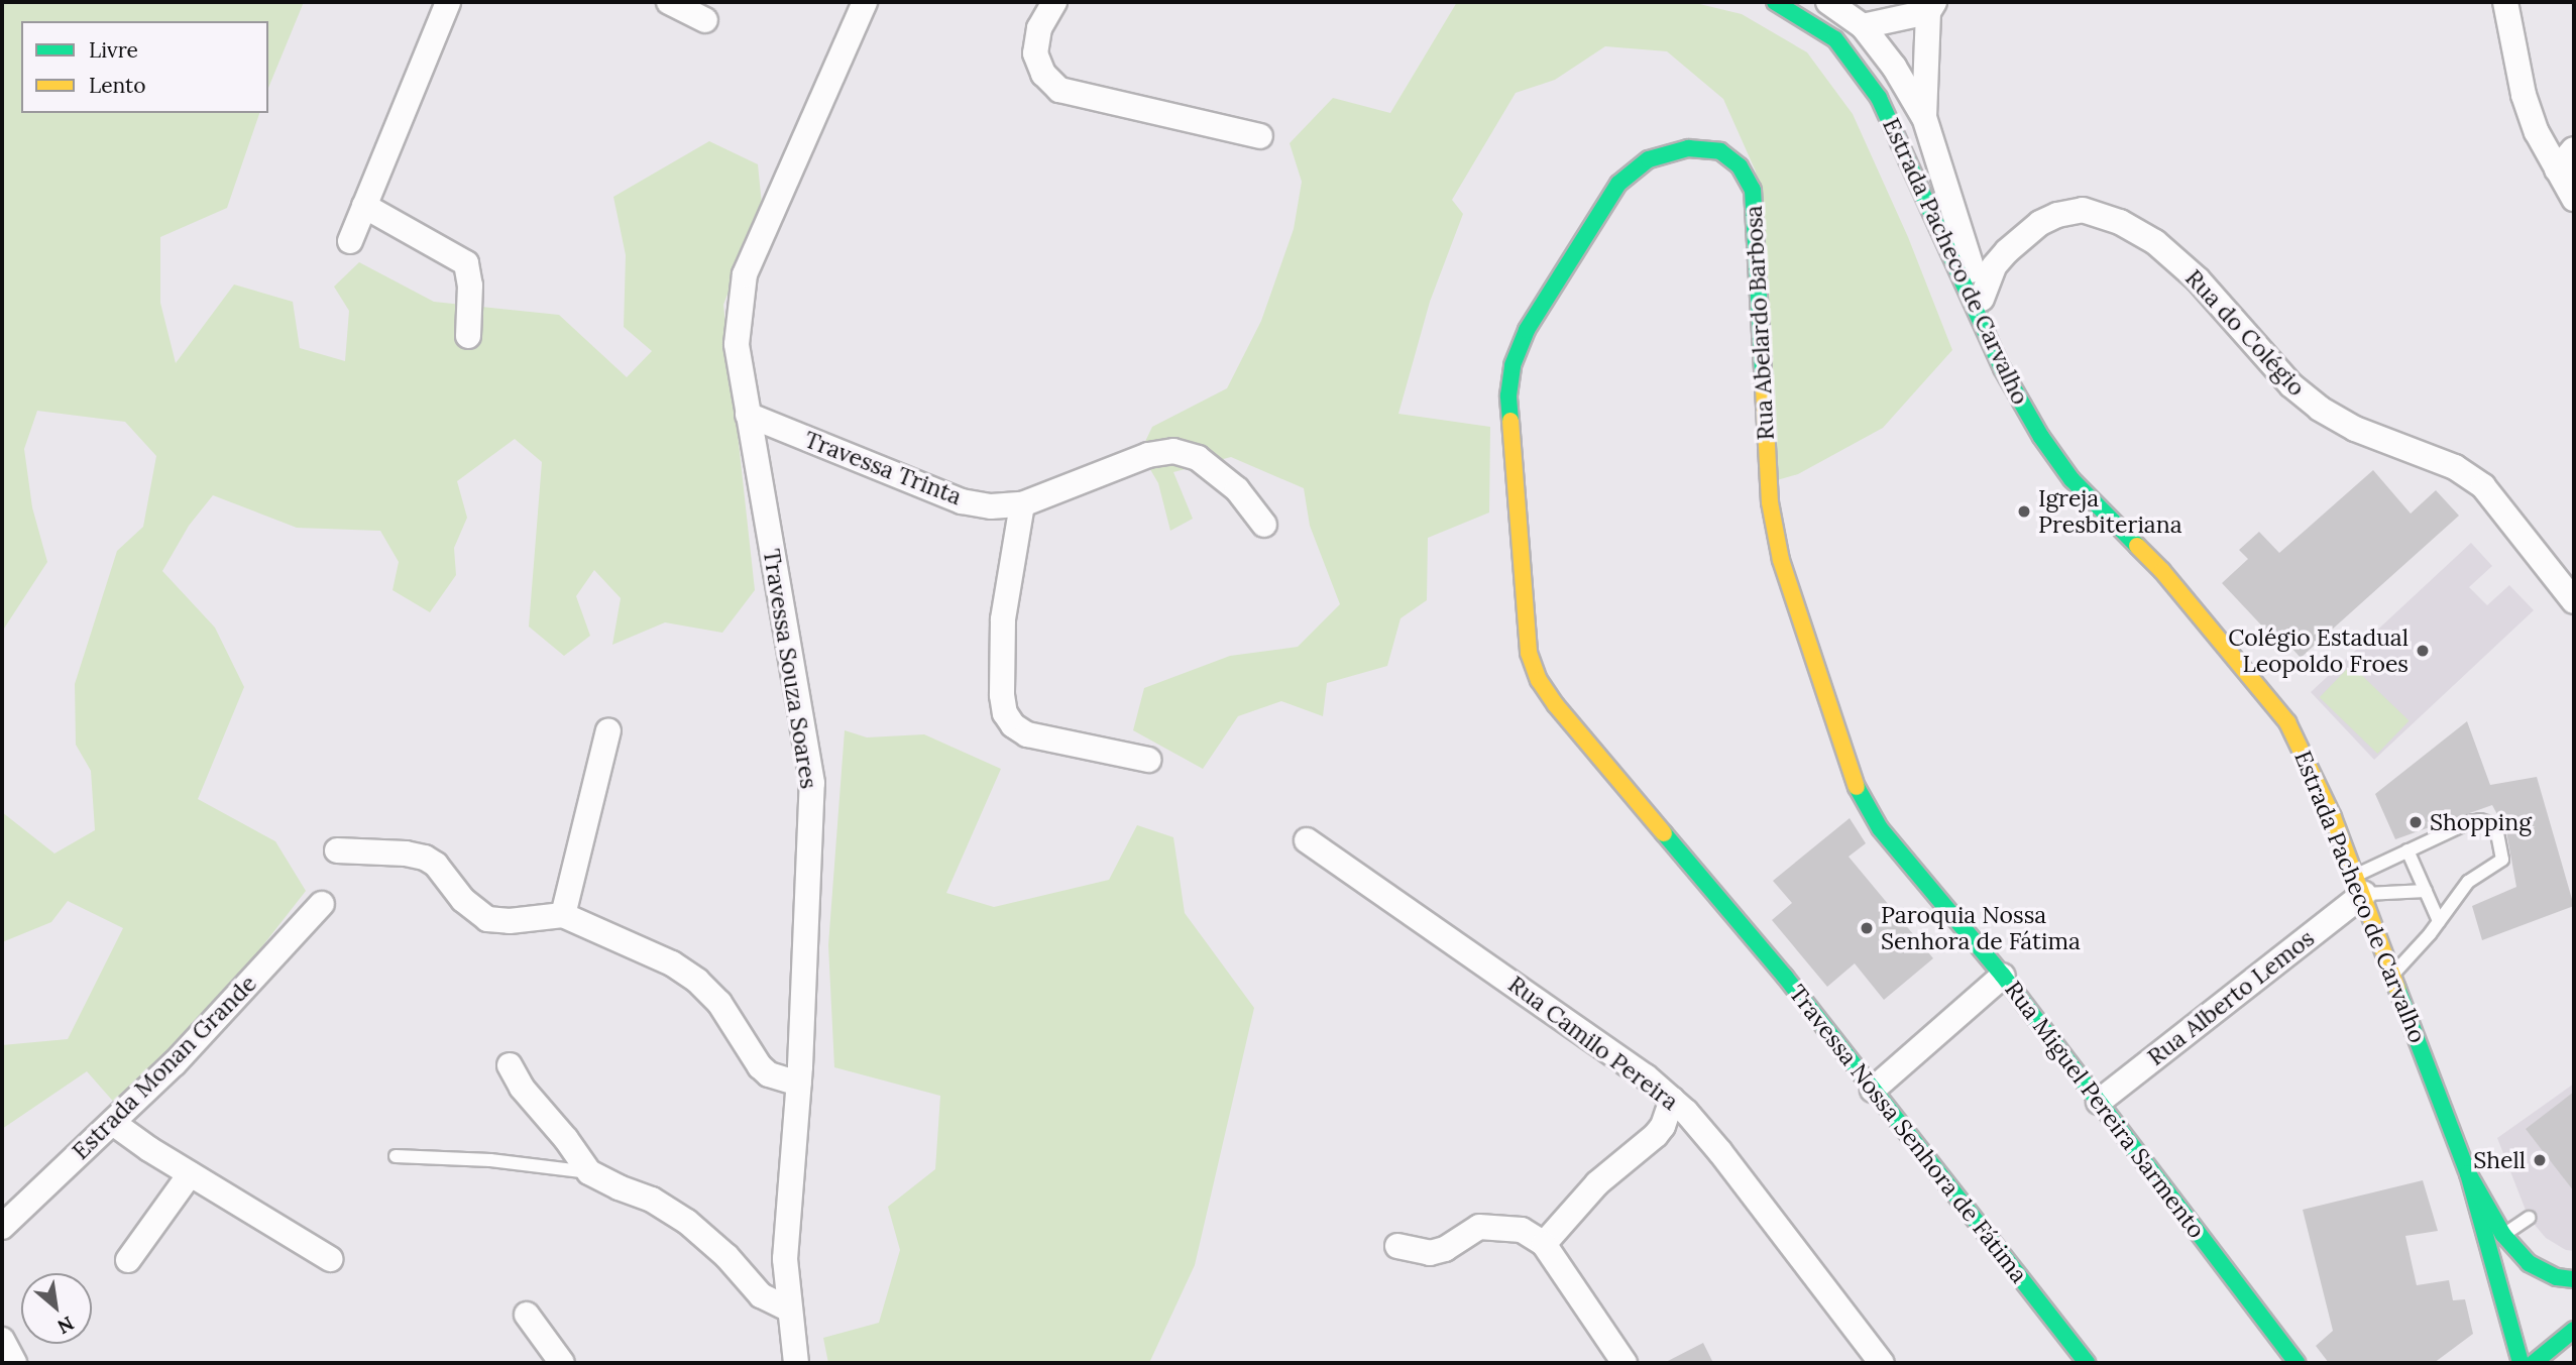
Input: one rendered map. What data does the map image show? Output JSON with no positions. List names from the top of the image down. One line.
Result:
{"streets":{"street":["Estrada Pacheco de Carvalho","Rua Abelardo Barbosa","Rua do Colégio","Travessa Trinta","Travessa Souza Soares","Rua Alberto Lemos","Rua Camilo Pereira","Estrada Monan Grande","Rua Miguel Pereira Sarmento","Travessa Nossa Senhora de Fátima"]},"crossings":[["Estrada Pacheco de Carvalho","Rua Alberto Lemos"],["Rua Abelardo Barbosa","Rua Miguel Pereira Sarmento"],["Rua Abelardo Barbosa","Travessa Nossa Senhora de Fátima"],["Travessa Trinta","Travessa Souza Soares"],["Rua Alberto Lemos","Rua Miguel Pereira Sarmento"]],"places":["Igreja Presbiteriana","Colégio Estadual Leopoldo Froes","Shopping","Paroquia Nossa Senhora de Fátima","Shell"],"legend":["Livre","Lento"],"north":"bottom right"}
